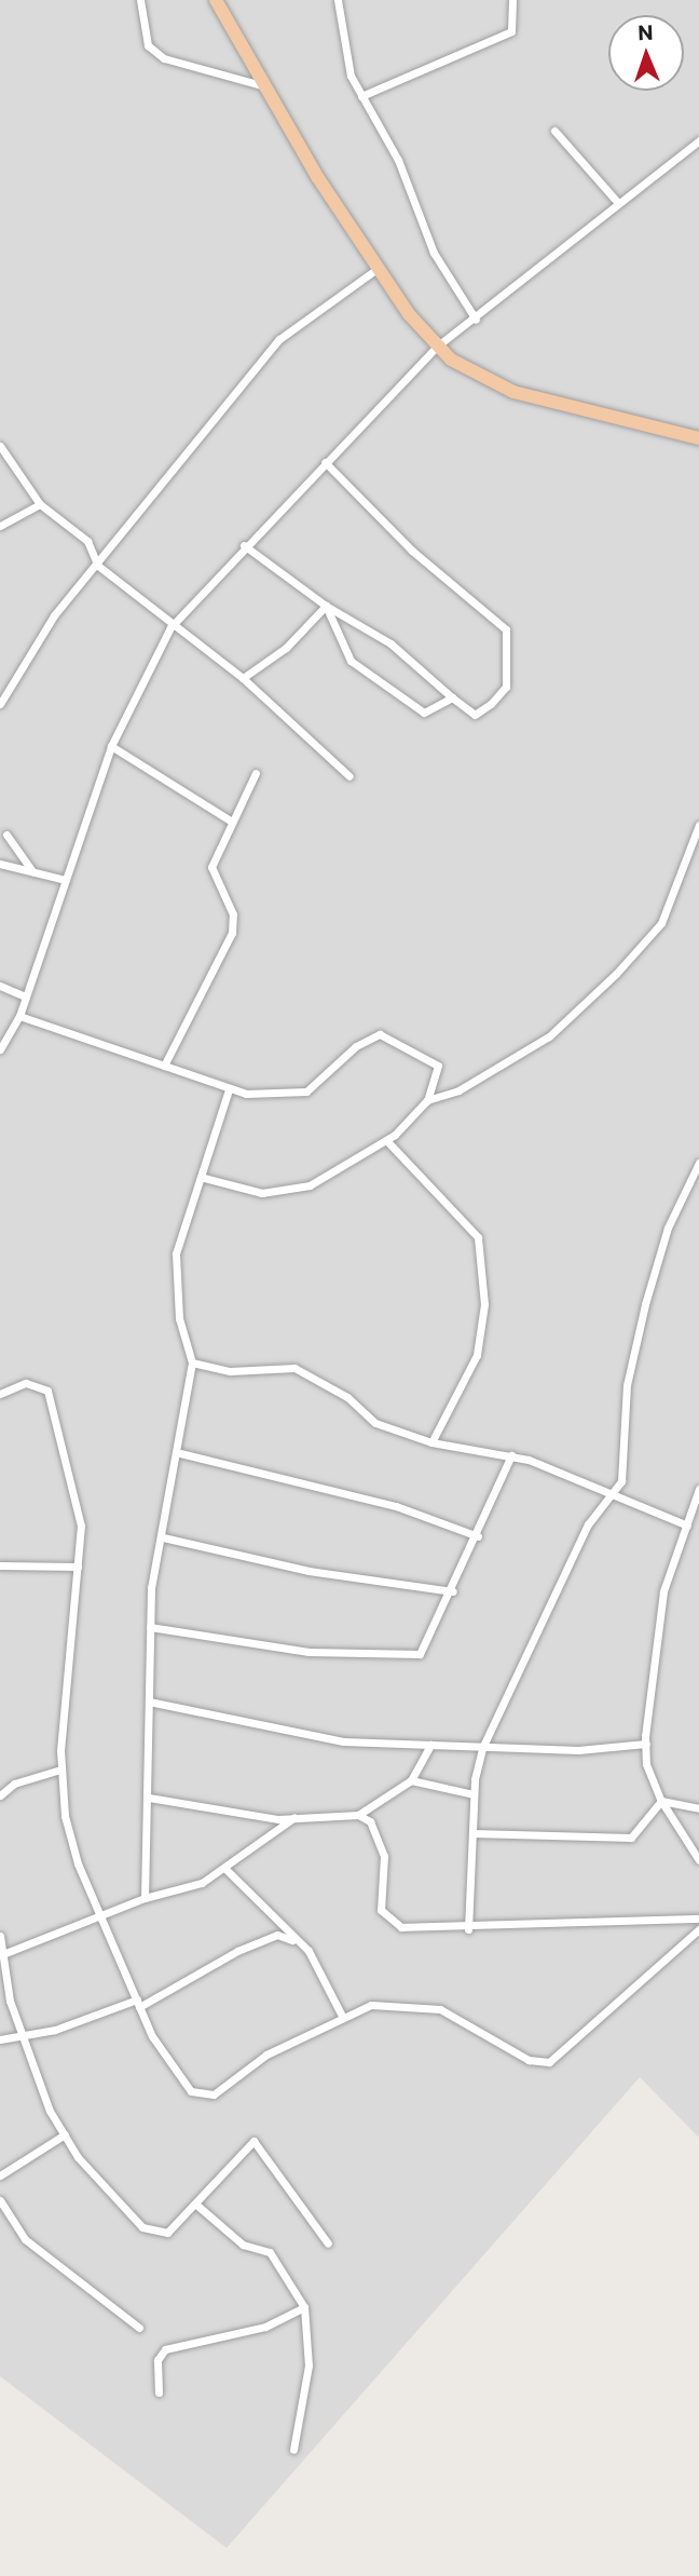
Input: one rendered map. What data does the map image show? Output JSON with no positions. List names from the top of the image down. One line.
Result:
{"north":"top"}
